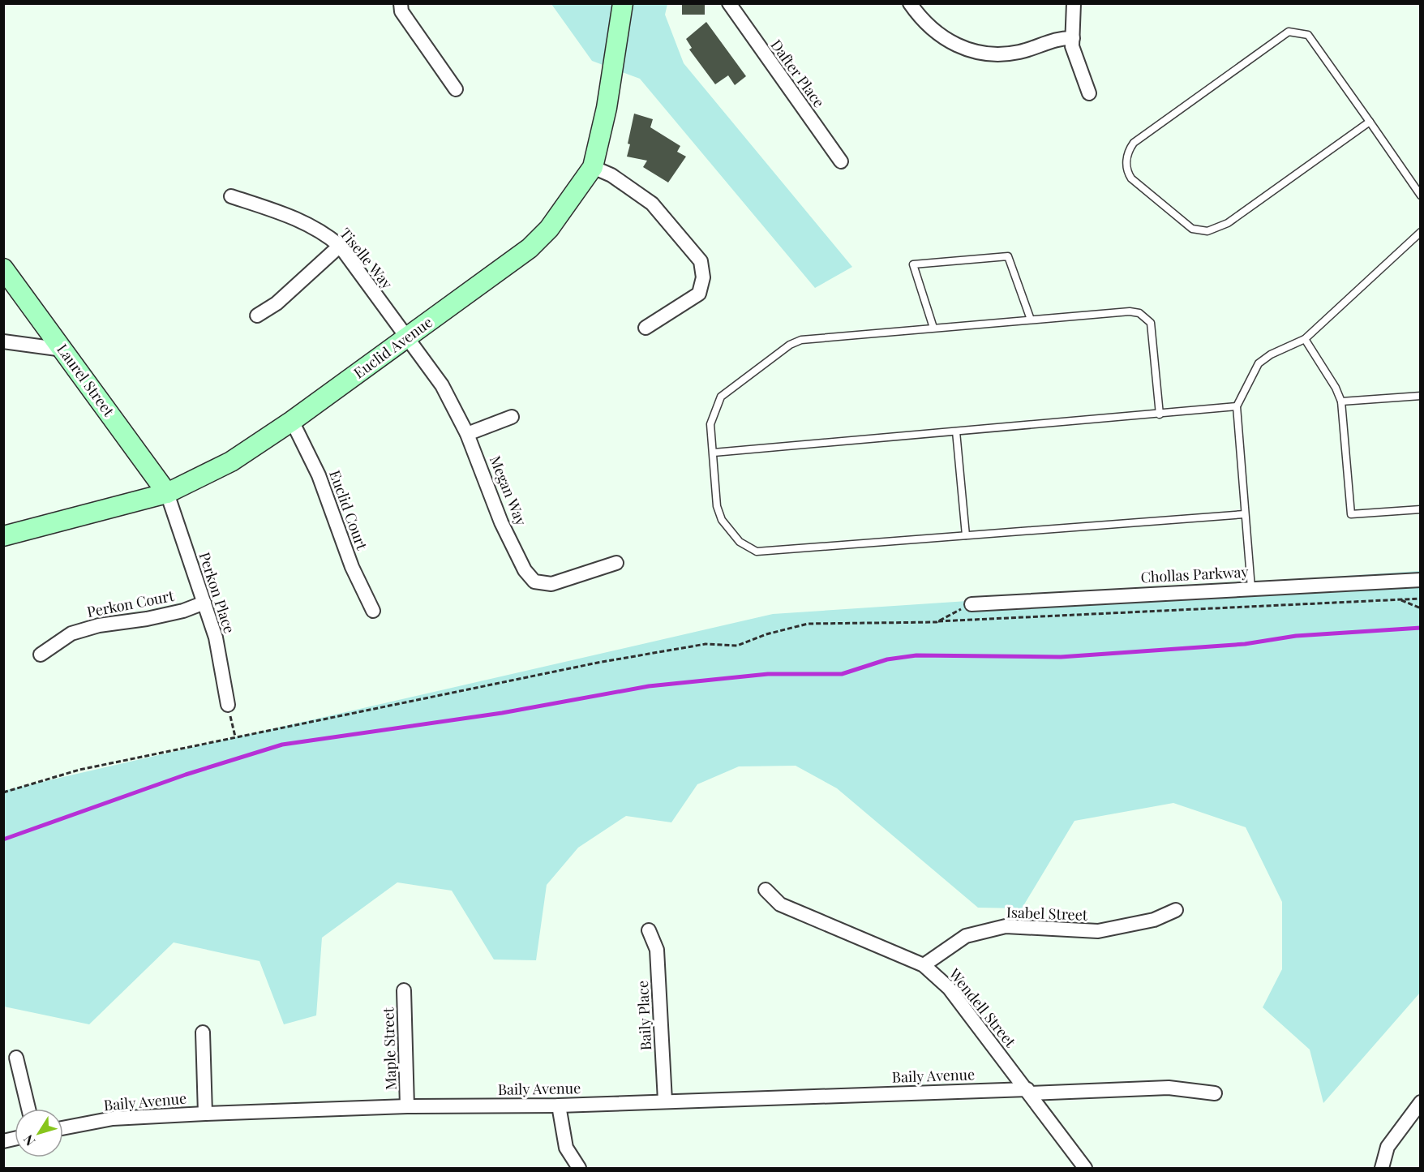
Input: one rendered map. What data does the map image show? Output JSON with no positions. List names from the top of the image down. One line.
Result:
{"streets":{"main road":["Euclid Avenue","Laurel Street"],"street":["Dafter Place","Tiselle Way","Megan Way","Euclid Court","Chollas Parkway","Perkon Place","Perkon Court","Isabel Street","Wendell Street","Baily Place","Maple Street","Baily Avenue"]},"crossings":[["Tiselle Way","Euclid Avenue"],["Tiselle Way","Megan Way"],["Euclid Avenue","Laurel Street"],["Euclid Avenue","Megan Way"],["Euclid Avenue","Euclid Court"],["Euclid Avenue","Perkon Place"],["Laurel Street","Perkon Place"],["Perkon Place","Perkon Court"],["Isabel Street","Wendell Street"],["Wendell Street","Baily Avenue"],["Baily Place","Baily Avenue"],["Maple Street","Baily Avenue"]],"north":"bottom left"}
